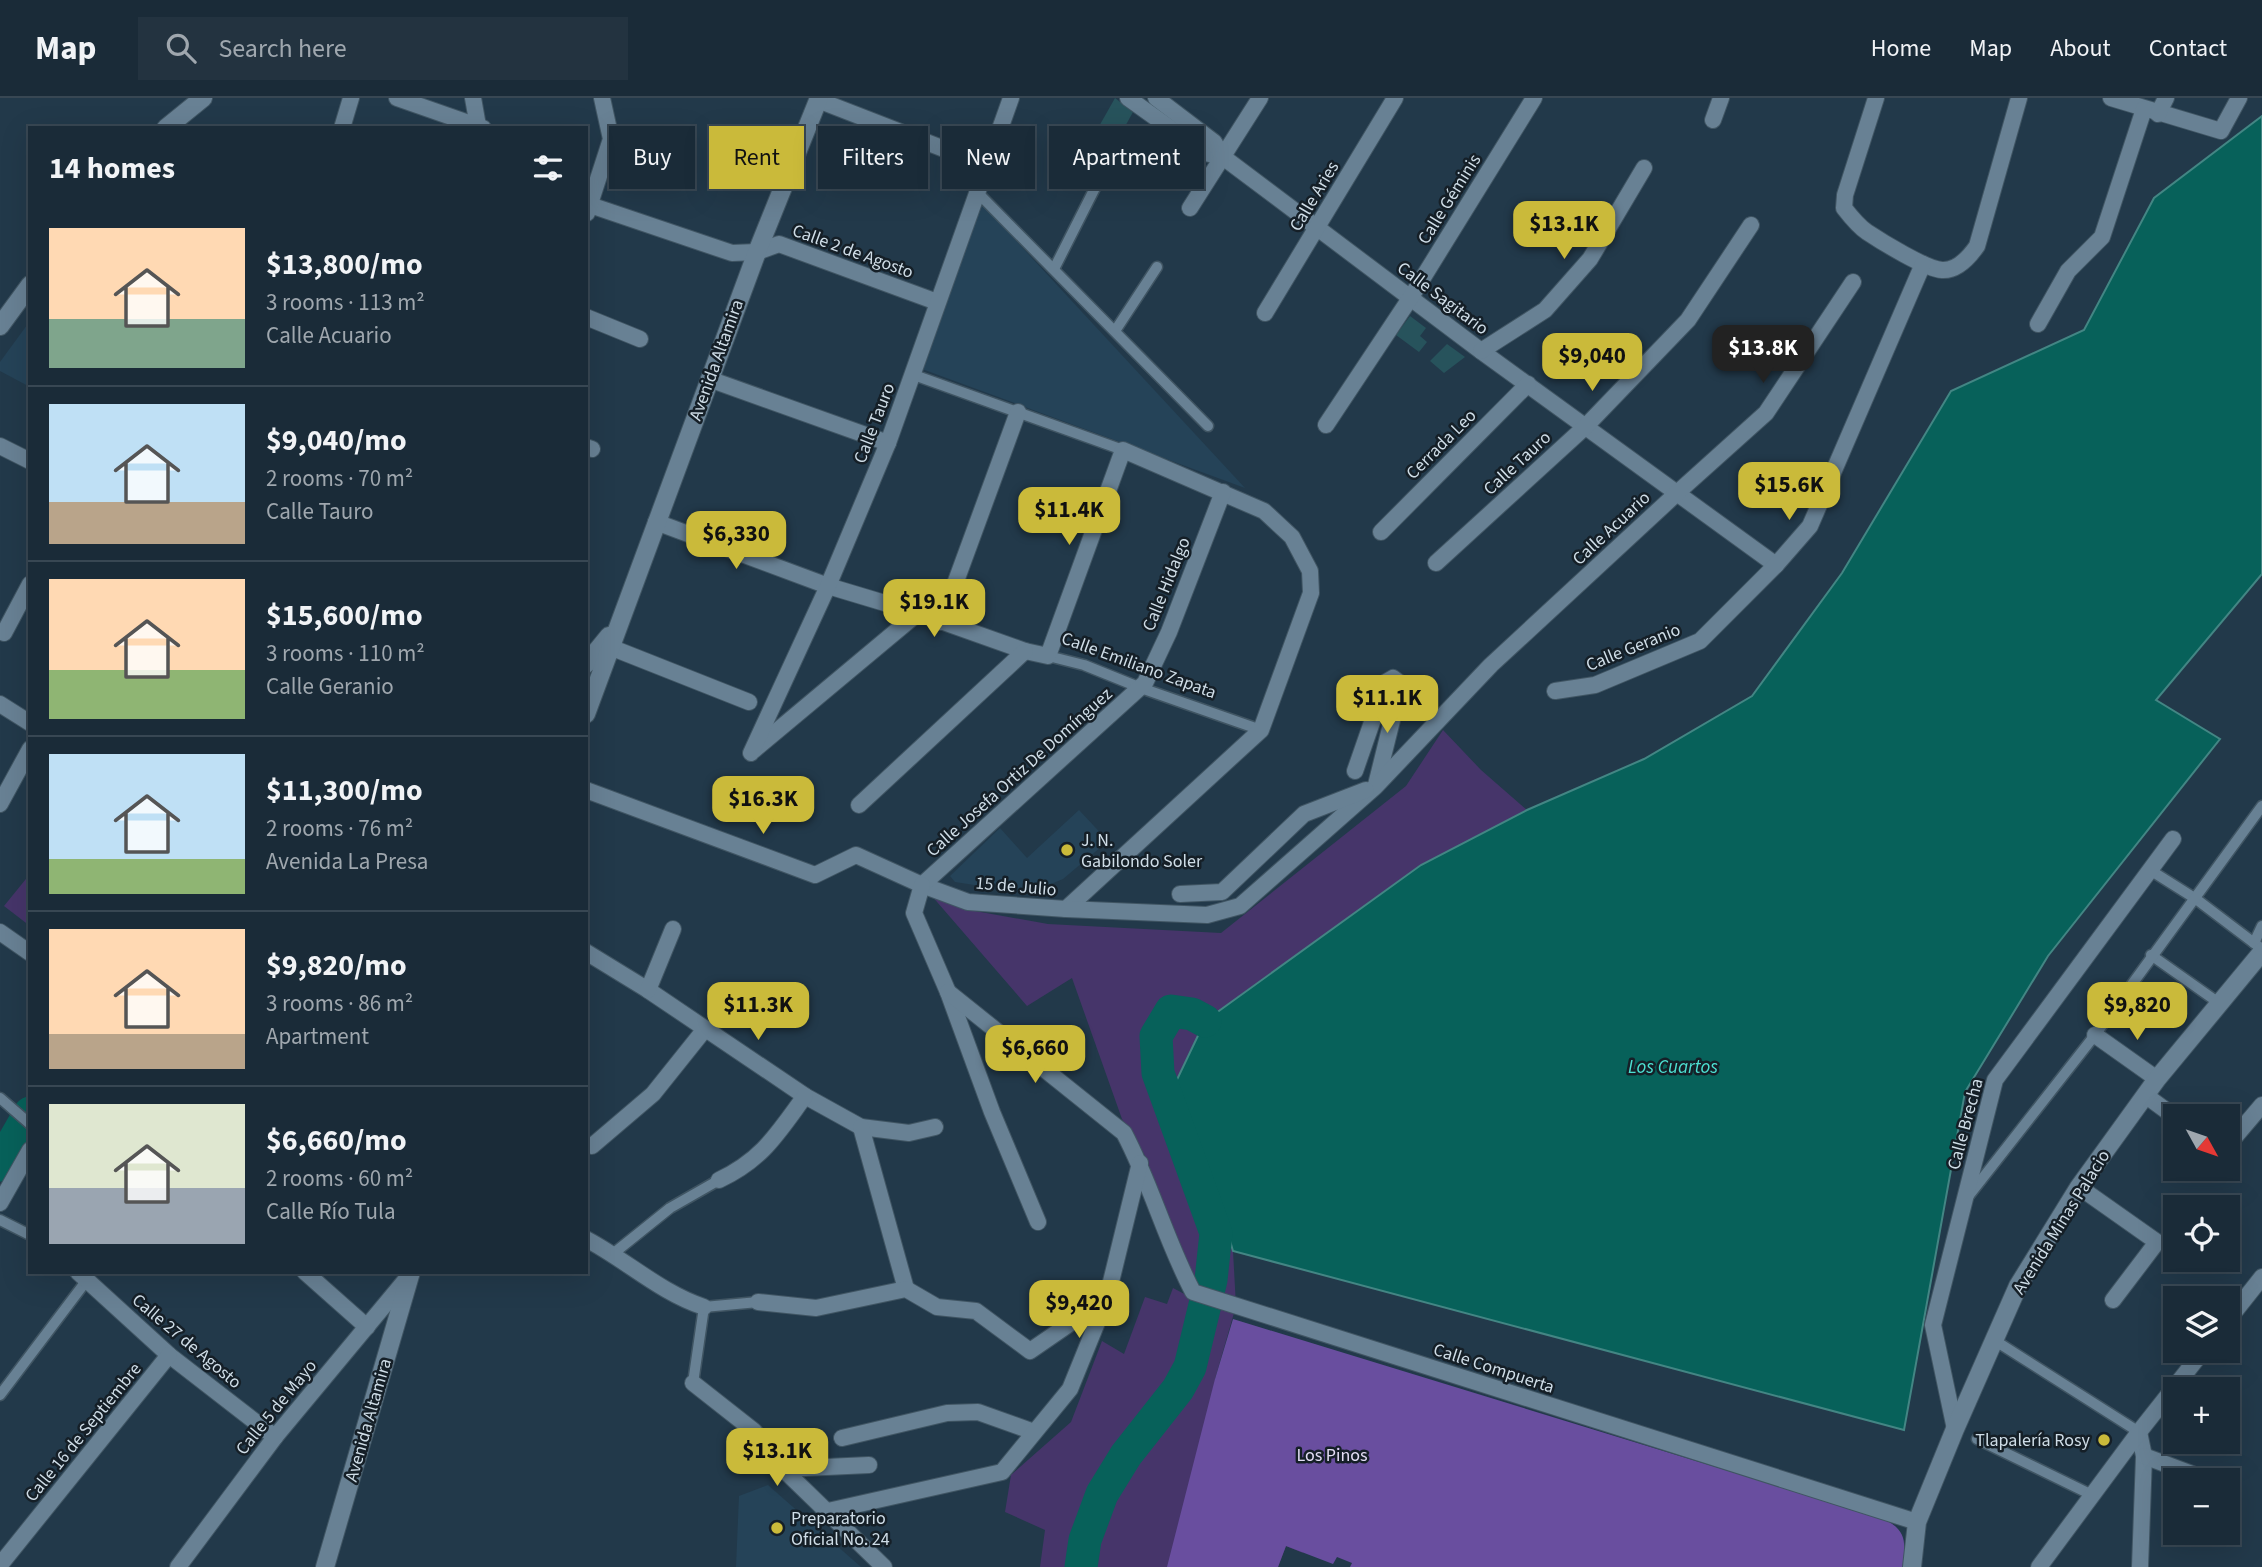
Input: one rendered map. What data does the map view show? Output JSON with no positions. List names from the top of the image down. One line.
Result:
{"streets":{"street":["Calle Aries","Calle Géminis","Calle 2 de Agosto","Calle Sagitario","Avenida Altamira","Calle Tauro","Cerrada Leo","Calle Acuario","Calle Hidalgo","Calle Geranio","Calle Emiliano Zapata","Calle Josefa Ortiz De Domínguez","15 de Julio","Calle Brecha","Avenida Minas Palacio","Calle 27 de Agosto","Calle Compuerta","Calle 5 de Mayo","Calle 16 de Septiembre"]},"crossings":[["Calle Aries","Calle Sagitario"],["Calle Géminis","Calle Sagitario"],["Calle 2 de Agosto","Avenida Altamira"],["Calle 2 de Agosto","Calle Tauro"],["Calle Sagitario","Calle Tauro"],["Calle Sagitario","Cerrada Leo"],["Calle Sagitario","Calle Acuario"],["Calle Sagitario","Calle Geranio"],["Avenida Altamira","Calle 5 de Mayo"],["Calle Acuario","15 de Julio"],["Calle Hidalgo","Calle Emiliano Zapata"],["Calle Hidalgo","Calle Josefa Ortiz De Domínguez"],["Calle Emiliano Zapata","Calle Josefa Ortiz De Domínguez"],["Calle Josefa Ortiz De Domínguez","15 de Julio"],["Calle Brecha","Avenida Minas Palacio"],["Avenida Minas Palacio","Calle Compuerta"],["Calle 27 de Agosto","Calle 5 de Mayo"],["Calle 27 de Agosto","Calle 16 de Septiembre"]],"water":["Los Cuartos"],"parks":["Los Pinos"],"places":["J. N. Gabilondo Soler","Tlapalería Rosy","Preparatorio Oficial No. 24"],"north":"bottom right","page":{"header":"Map","search":"Search here","nav":["Home","Map","About","Contact"],"chip":["Buy","Rent","Filters","New","Apartment"],"heading":"14 homes","price":["$13.1K","$13.8K","$9,040","$15.6K","$11.4K","$6,330","$19.1K","$11.1K","$16.3K","$11.3K","$9,820","$6,660","$9,420","$13.1K"],"list":[{"name":"$13,800/mo","note":"3 rooms · 113 m² · Calle Acuario"},{"name":"$9,040/mo","note":"2 rooms · 70 m² · Calle Tauro"},{"name":"$15,600/mo","note":"3 rooms · 110 m² · Calle Geranio"},{"name":"$11,300/mo","note":"2 rooms · 76 m² · Avenida La Presa"},{"name":"$9,820/mo","note":"3 rooms · 86 m² · Apartment"},{"name":"$6,660/mo","note":"2 rooms · 60 m² · Calle Río Tula"}],"map_buttons":["+","−"]}}
